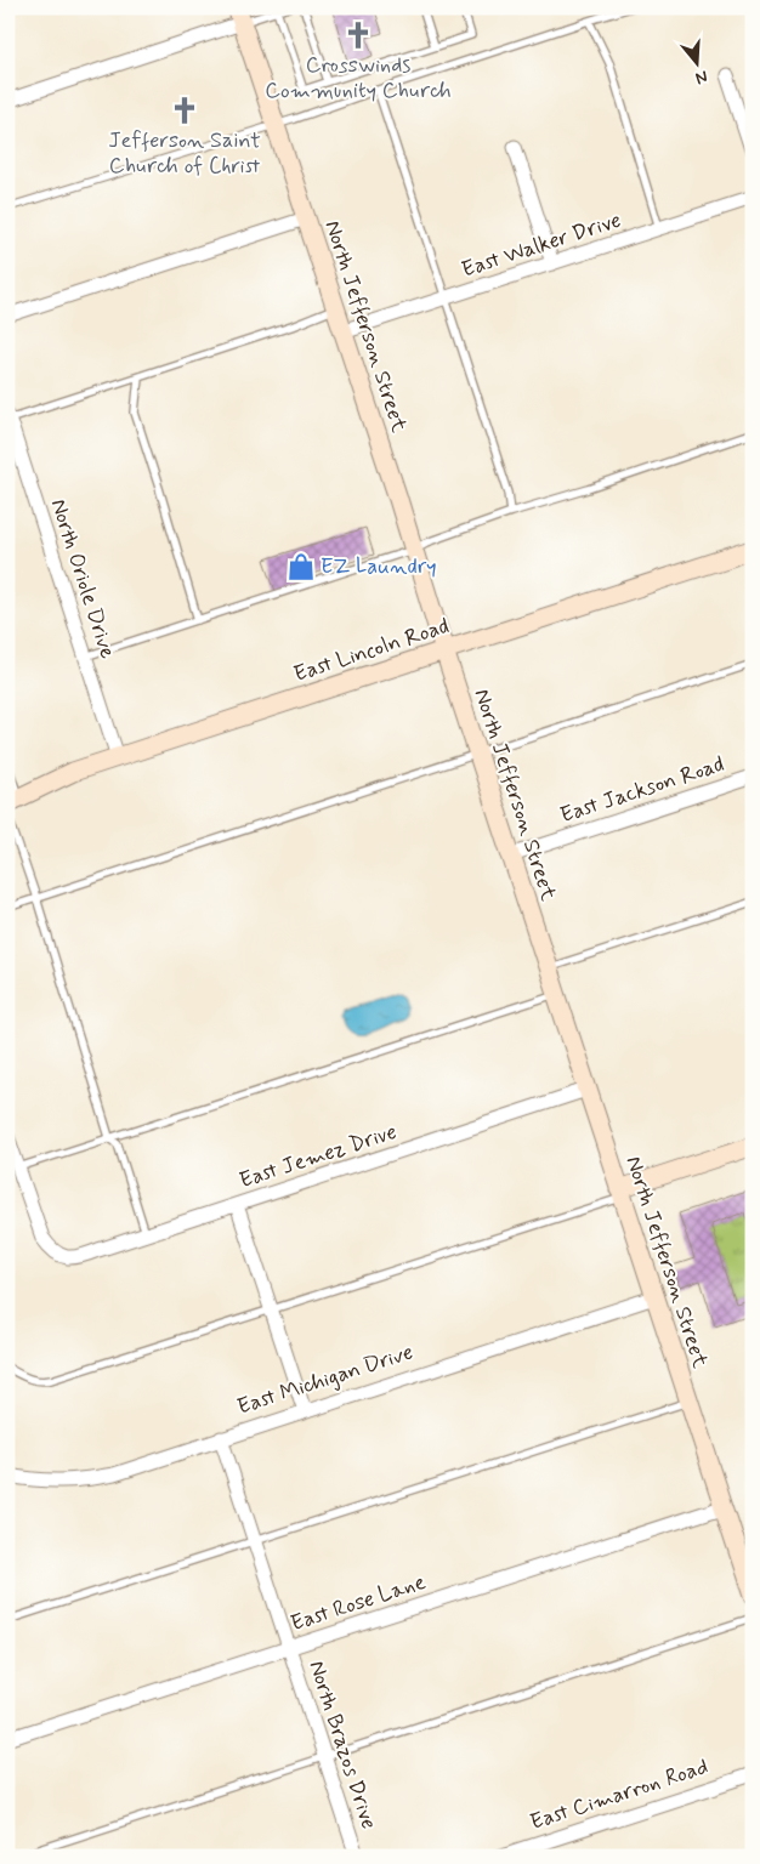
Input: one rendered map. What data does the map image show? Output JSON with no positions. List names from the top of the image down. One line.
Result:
{"streets":{"street":["East Walker Drive","North Jefferson Street","North Oriole Drive","East Lincoln Road","East Jackson Road","East Jemez Drive","East Michigan Drive","East Rose Lane","North Brazos Drive","East Cimarron Road"]},"crossings":[["East Walker Drive","North Jefferson Street"],["North Jefferson Street","East Lincoln Road"],["North Jefferson Street","East Jackson Road"],["North Jefferson Street","East Jemez Drive"],["North Jefferson Street","East Michigan Drive"],["North Jefferson Street","East Rose Lane"],["North Oriole Drive","East Lincoln Road"],["East Michigan Drive","North Brazos Drive"],["East Rose Lane","North Brazos Drive"]],"places":{"church":["Crosswinds Community Church","Jefferson Saint Church of Christ"],"shop":["EZ Laundry"]},"north":"bottom"}
